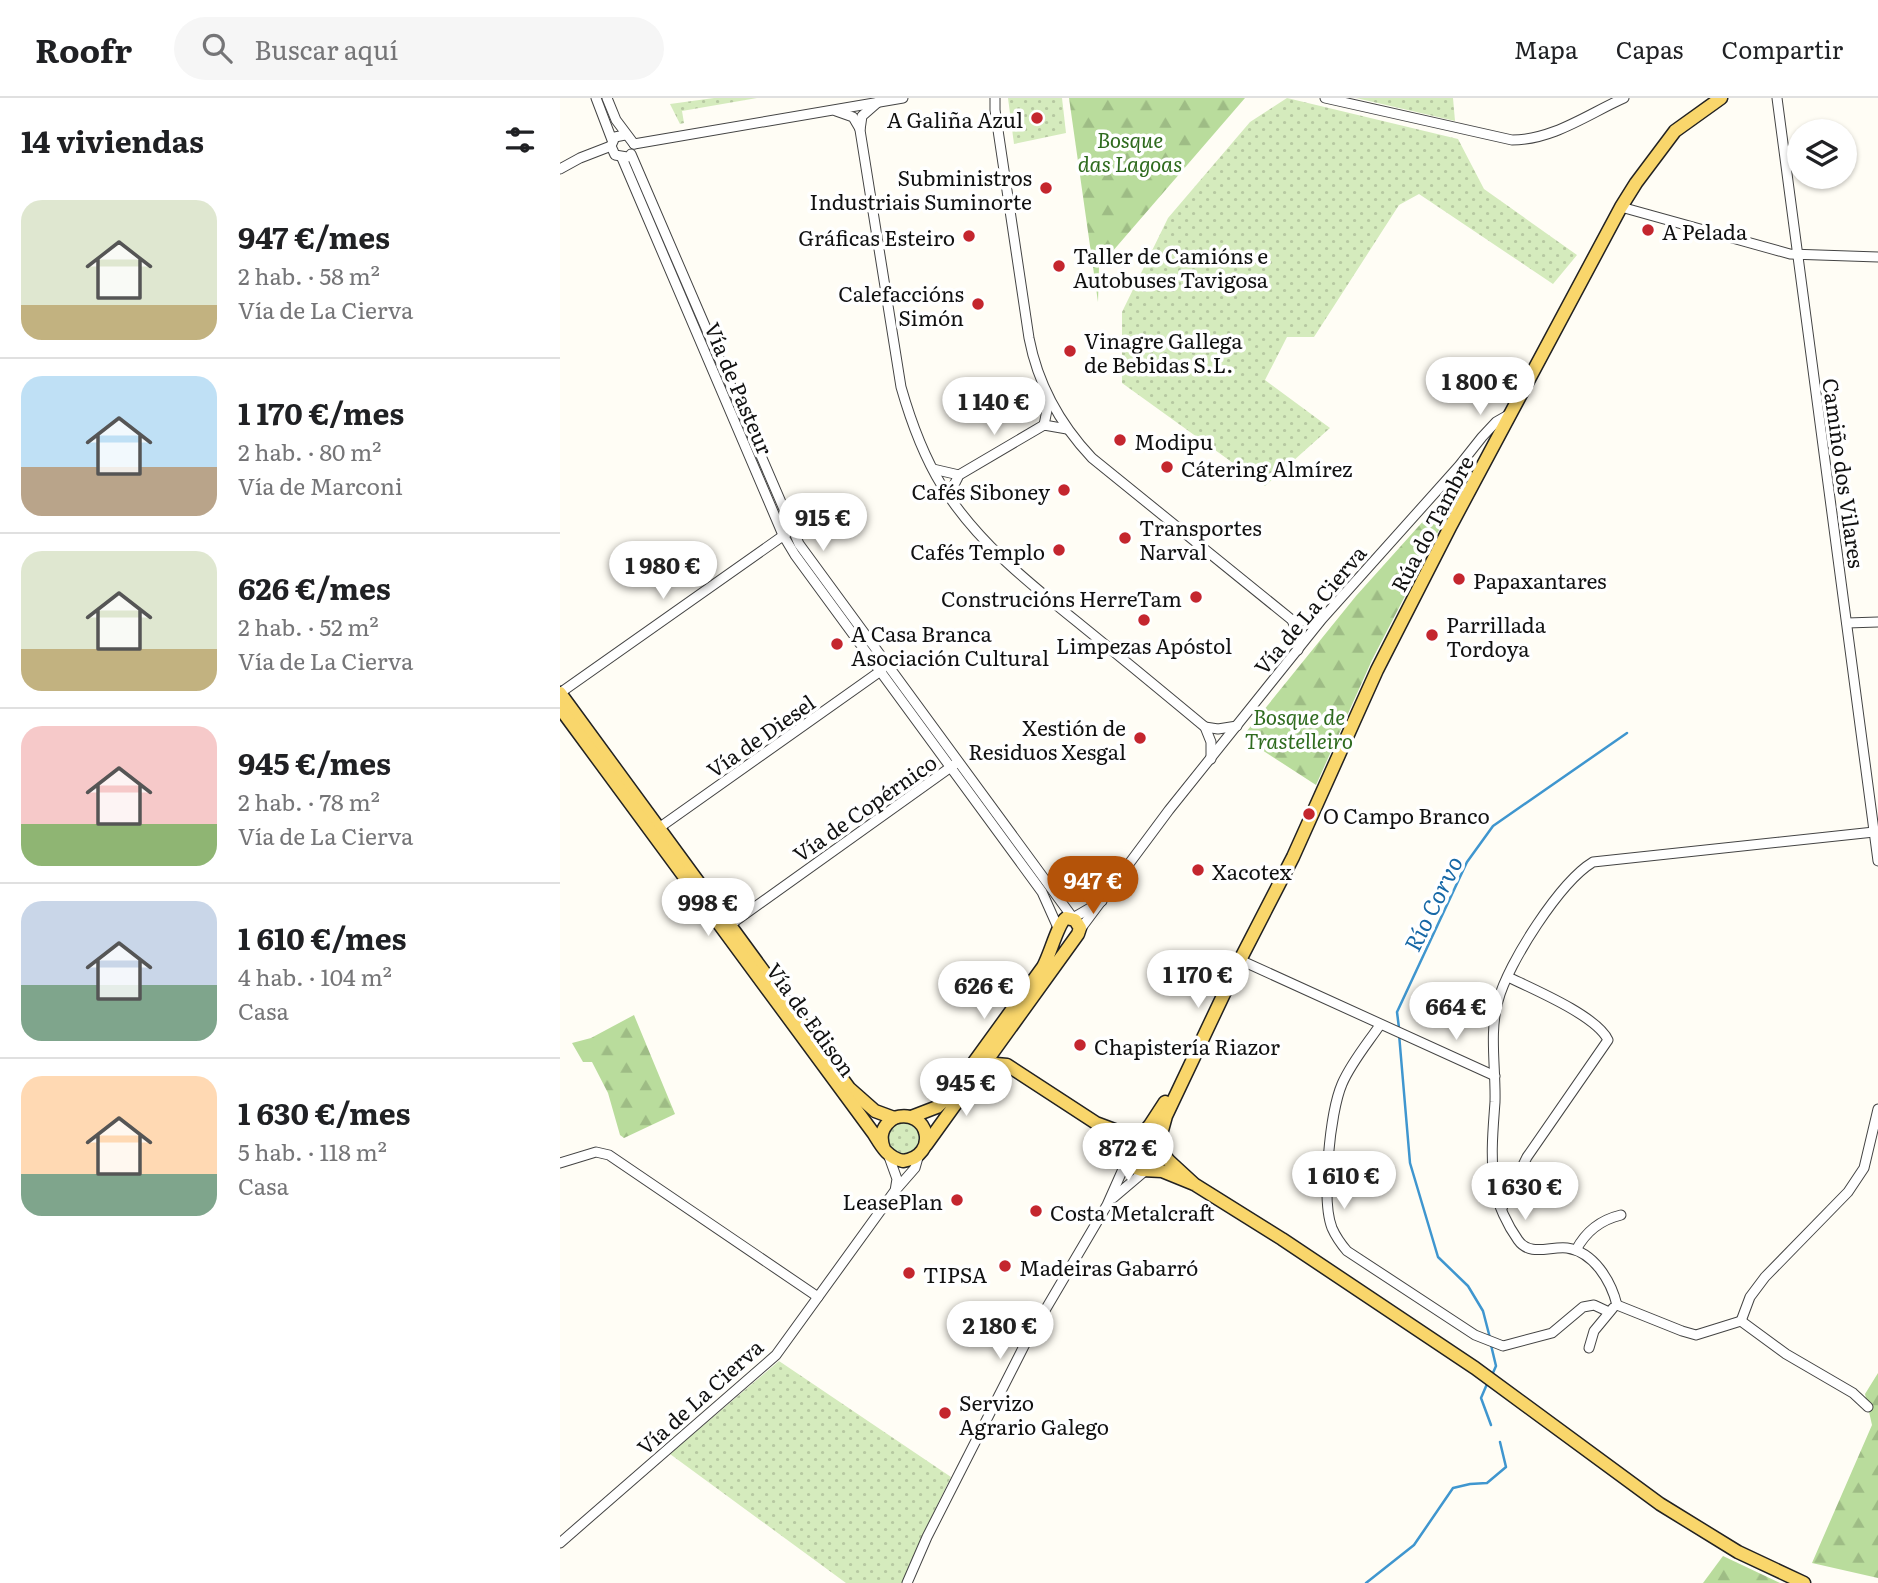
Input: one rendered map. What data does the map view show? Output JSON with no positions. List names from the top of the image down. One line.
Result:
{"streets":{"main road":["Rúa do Tambre","Vía de La Cierva","Vía de Edison"],"street":["Vía de Pasteur","Camiño dos Vilares","Vía de Diesel","Vía de Copérnico"]},"crossings":[["Vía de Pasteur","Vía de La Cierva"],["Vía de Pasteur","Vía de Diesel"],["Vía de Pasteur","Vía de Copérnico"],["Rúa do Tambre","Vía de La Cierva"],["Vía de La Cierva","Vía de Edison"],["Vía de Diesel","Vía de Edison"],["Vía de Copérnico","Vía de Edison"]],"water":["Río Corvo"],"parks":["Bosque das Lagoas","Bosque de Trastelleiro"],"places":["A Galiña Azul","Subministros Industriais Suminorte","A Pelada","Gráficas Esteiro","Taller de Camións e Autobuses Tavigosa","Calefaccións Simón","Vinagre Gallega de Bebidas S.L.","Modipu","Cátering Almírez","Cafés Siboney","Transportes Narval","Cafés Templo","Papaxantares","Construcións HerreTam","Limpezas Apóstol","Parrillada Tordoya","A Casa Branca Asociación Cultural","Xestión de Residuos Xesgal","O Campo Branco","Xacotex","Chapistería Riazor","LeasePlan","Costa Metalcraft","Madeiras Gabarró","TIPSA","Servizo Agrario Galego"],"page":{"header":"Roofr","search":"Buscar aquí","nav":["Mapa","Capas","Compartir"],"heading":"14 viviendas","list":[{"name":"947 €/mes","note":"2 hab. · 58 m² · Vía de La Cierva"},{"name":"1 170 €/mes","note":"2 hab. · 80 m² · Vía de Marconi"},{"name":"626 €/mes","note":"2 hab. · 52 m² · Vía de La Cierva"},{"name":"945 €/mes","note":"2 hab. · 78 m² · Vía de La Cierva"},{"name":"1 610 €/mes","note":"4 hab. · 104 m² · Casa"},{"name":"1 630 €/mes","note":"5 hab. · 118 m² · Casa"}],"price":["1 800 €","1 140 €","915 €","1 980 €","947 €","998 €","1 170 €","626 €","664 €","945 €","872 €","1 610 €","1 630 €","2 180 €"]}}
